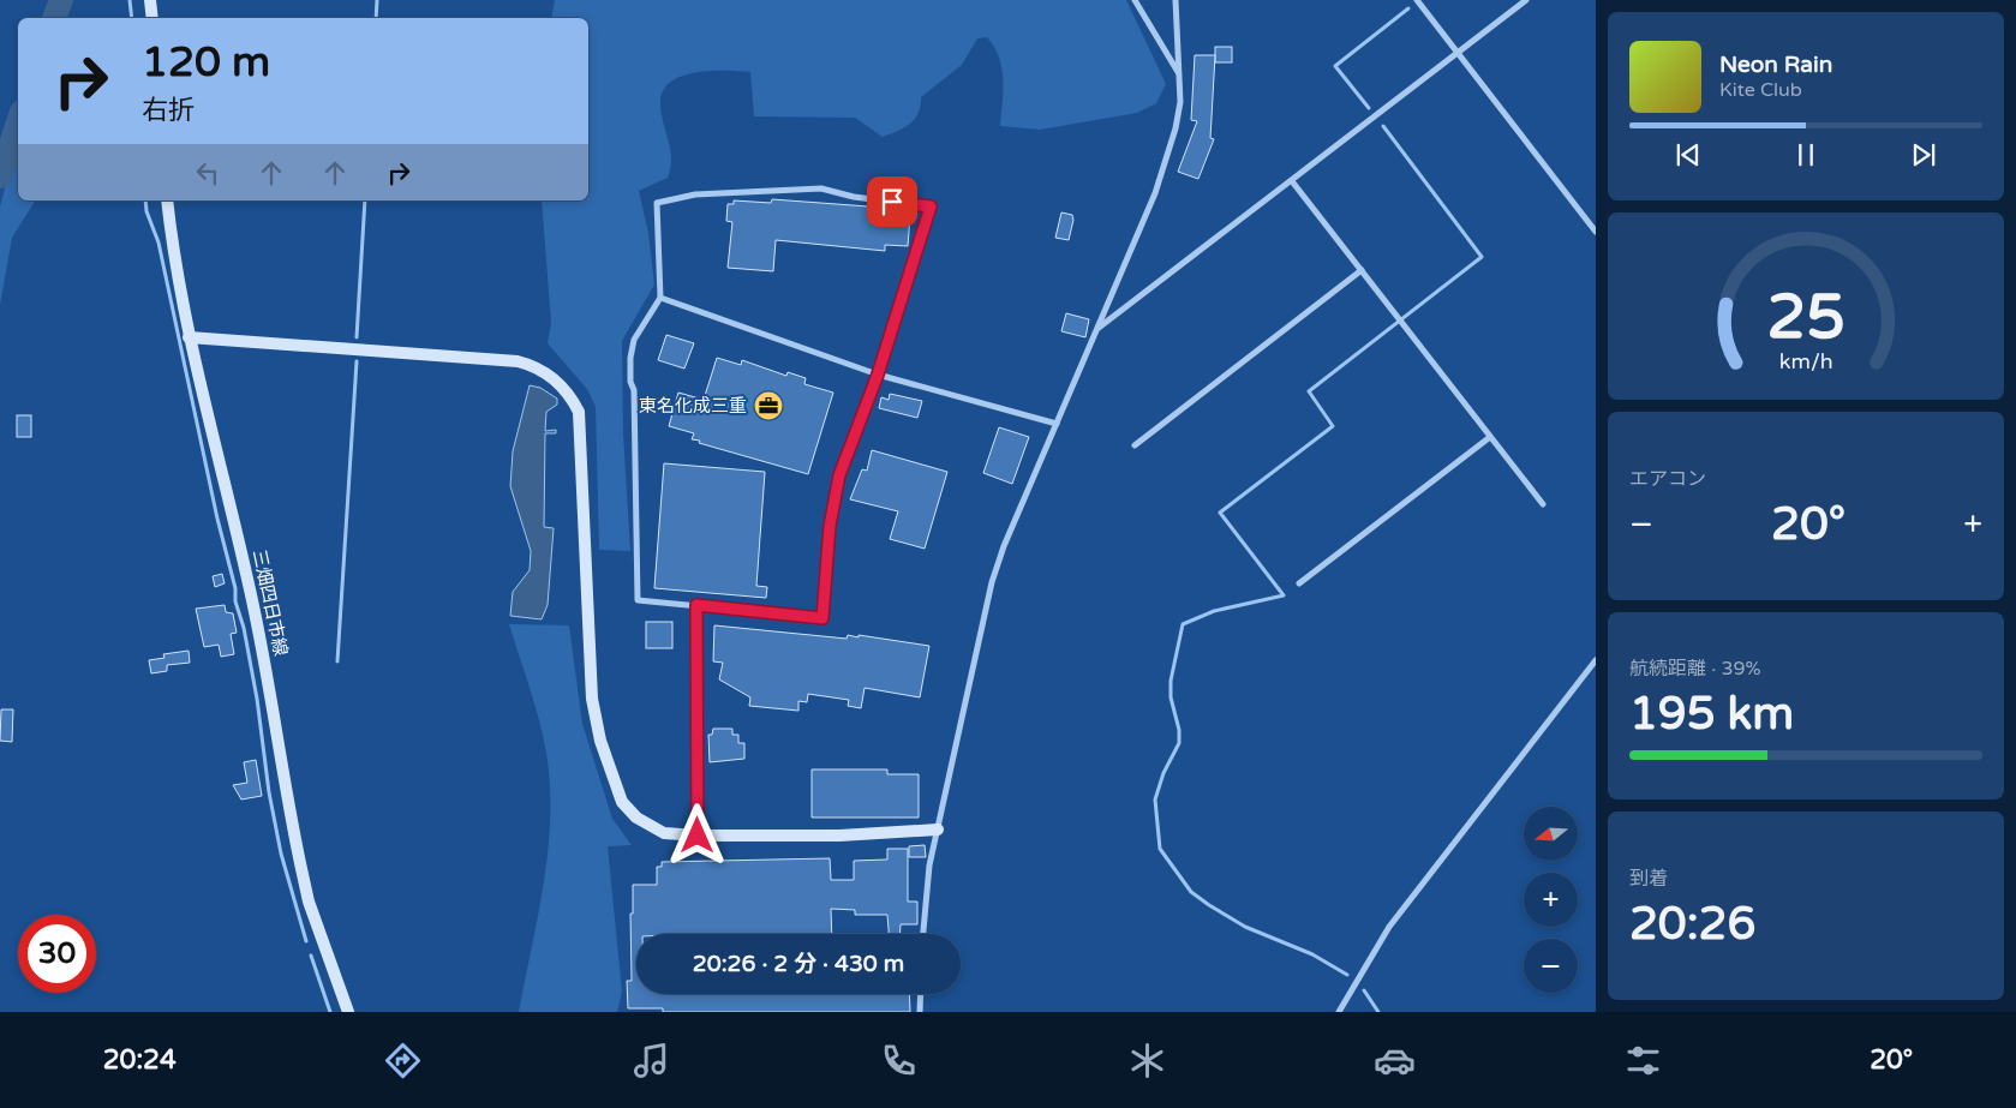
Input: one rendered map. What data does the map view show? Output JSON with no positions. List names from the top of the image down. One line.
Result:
{"streets":{"street":["三畑四日市線"]},"places":{"office":["東名化成三重"]},"north":"left","page":{"turn":["120 m","右折"],"song":["Neon Rain","Kite Club"],"tile":["エアコン",["航続距離 · 39%","195 km"],["到着","20:26"]],"heat":["−","20°","+"],"map_buttons":["+","−"],"limit":"30","trip":"20:26 · 2 分 · 430 m","tabs":["20:24","20°"],"gauge":["25","km/h"]}}
